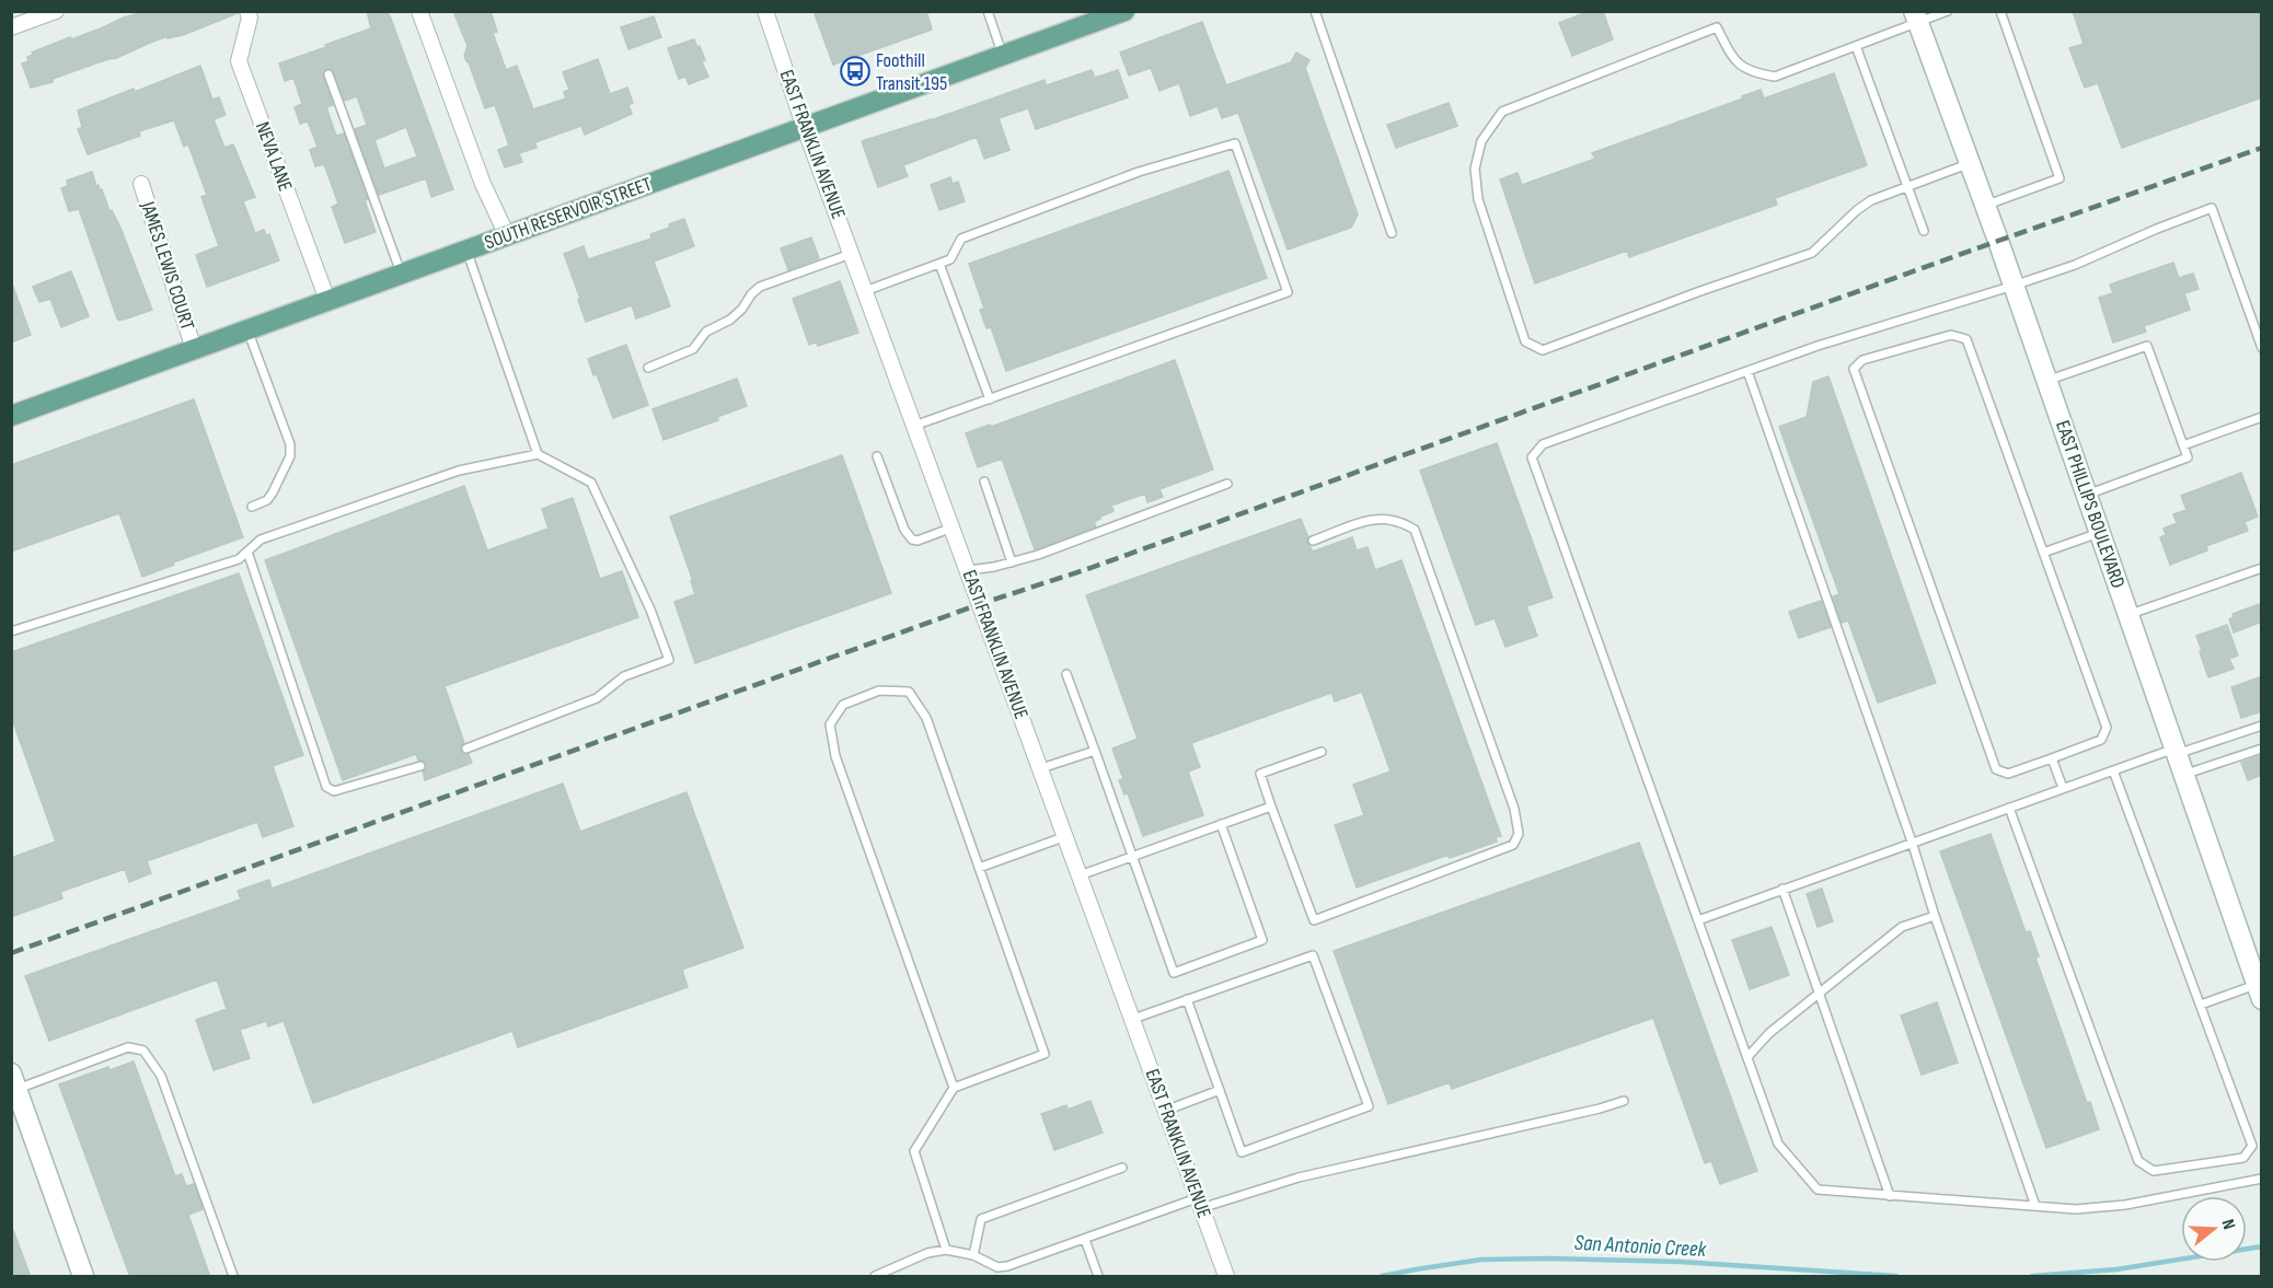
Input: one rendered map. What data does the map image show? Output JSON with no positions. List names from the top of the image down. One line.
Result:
{"streets":{"main road":["SOUTH RESERVOIR STREET"],"street":["EAST FRANKLIN AVENUE","NEVA LANE","JAMES LEWIS COURT","EAST PHILLIPS BOULEVARD"]},"crossings":[["EAST FRANKLIN AVENUE","SOUTH RESERVOIR STREET"],["NEVA LANE","SOUTH RESERVOIR STREET"],["SOUTH RESERVOIR STREET","JAMES LEWIS COURT"]],"water":["San Antonio Creek"],"places":{"bus stop":["Foothill Transit 195"]},"north":"right"}
